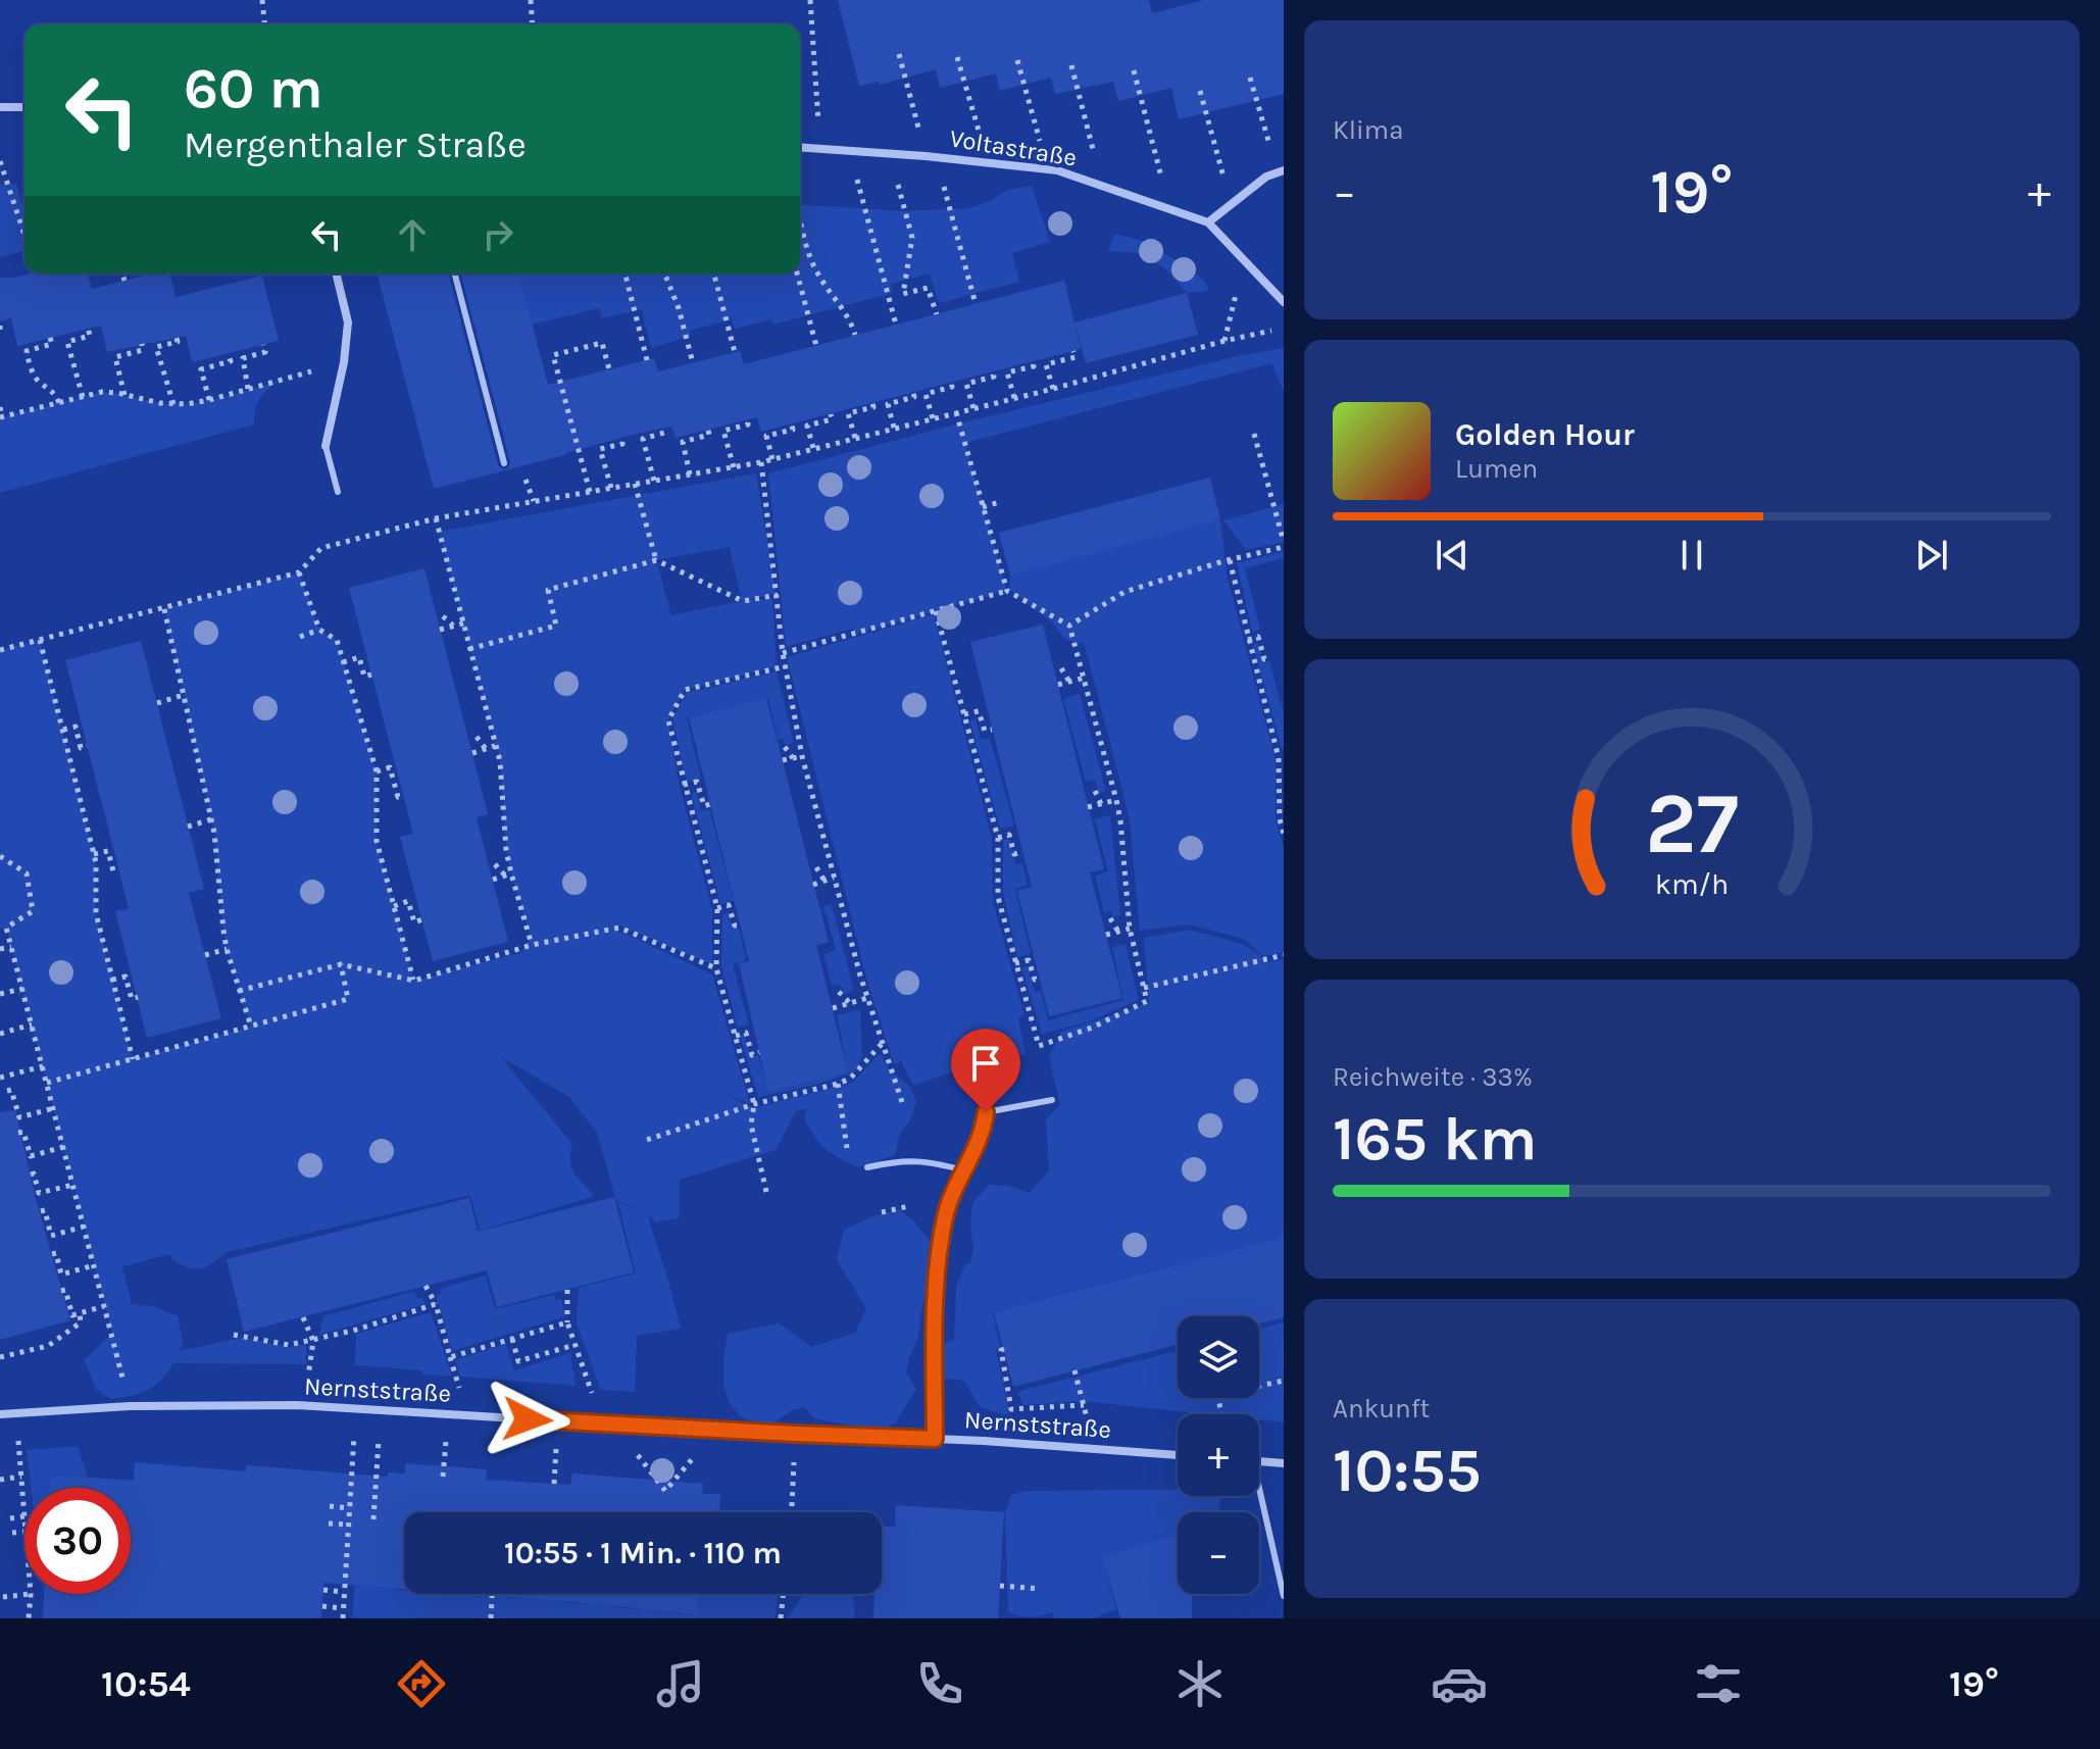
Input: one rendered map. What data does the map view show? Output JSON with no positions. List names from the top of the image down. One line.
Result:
{"streets":{"street":["Voltastraße","Nernststraße"]},"page":{"tile":["Klima",["Reichweite · 33%","165 km"],["Ankunft","10:55"]],"turn":["60 m","Mergenthaler Straße"],"heat":["−","19°","+"],"song":["Golden Hour","Lumen"],"map_buttons":["+","−"],"limit":"30","trip":"10:55 · 1 Min. · 110 m","tabs":["10:54","19°"],"gauge":["27","km/h"]}}
